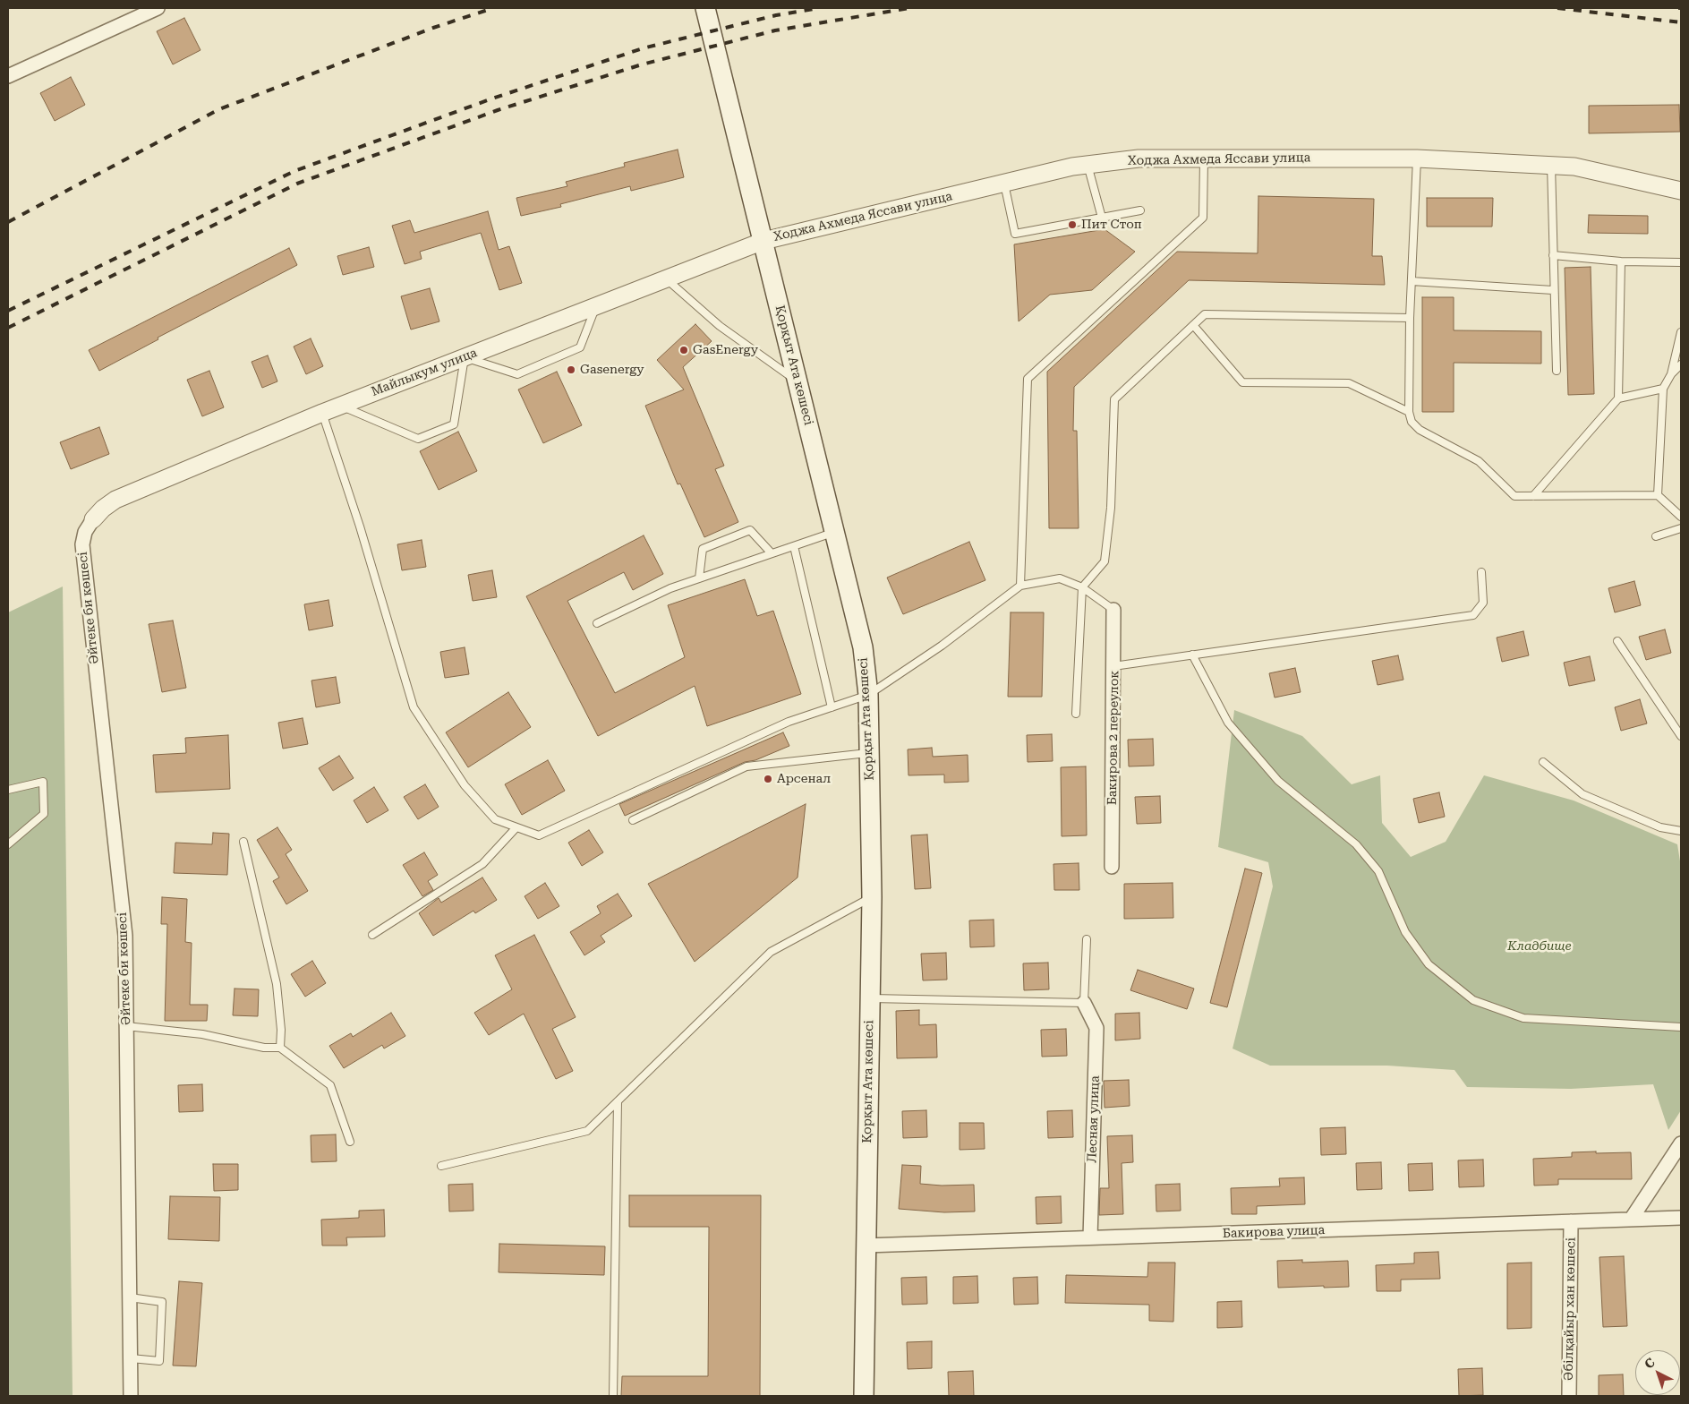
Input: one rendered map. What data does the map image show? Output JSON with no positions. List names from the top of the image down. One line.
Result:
{"streets":{"main road":["Қорқыт Ата көшесі"],"street":["Ходжа Ахмеда Яссави улица","Майлыкум улица","Әйтеке би көшесі","Бакирова 2 переулок","Лесная улица","Бакирова улица","Әбілқайыр хан көшесі"]},"crossings":[["Ходжа Ахмеда Яссави улица","Қорқыт Ата көшесі"],["Ходжа Ахмеда Яссави улица","Майлыкум улица"],["Қорқыт Ата көшесі","Майлыкум улица"],["Қорқыт Ата көшесі","Бакирова улица"],["Майлыкум улица","Әйтеке би көшесі"],["Лесная улица","Бакирова улица"],["Бакирова улица","Әбілқайыр хан көшесі"]],"parks":["Кладбище"],"places":["Пит Стоп","GasEnergy","Gasenergy","Арсенал"],"north":"top left"}
